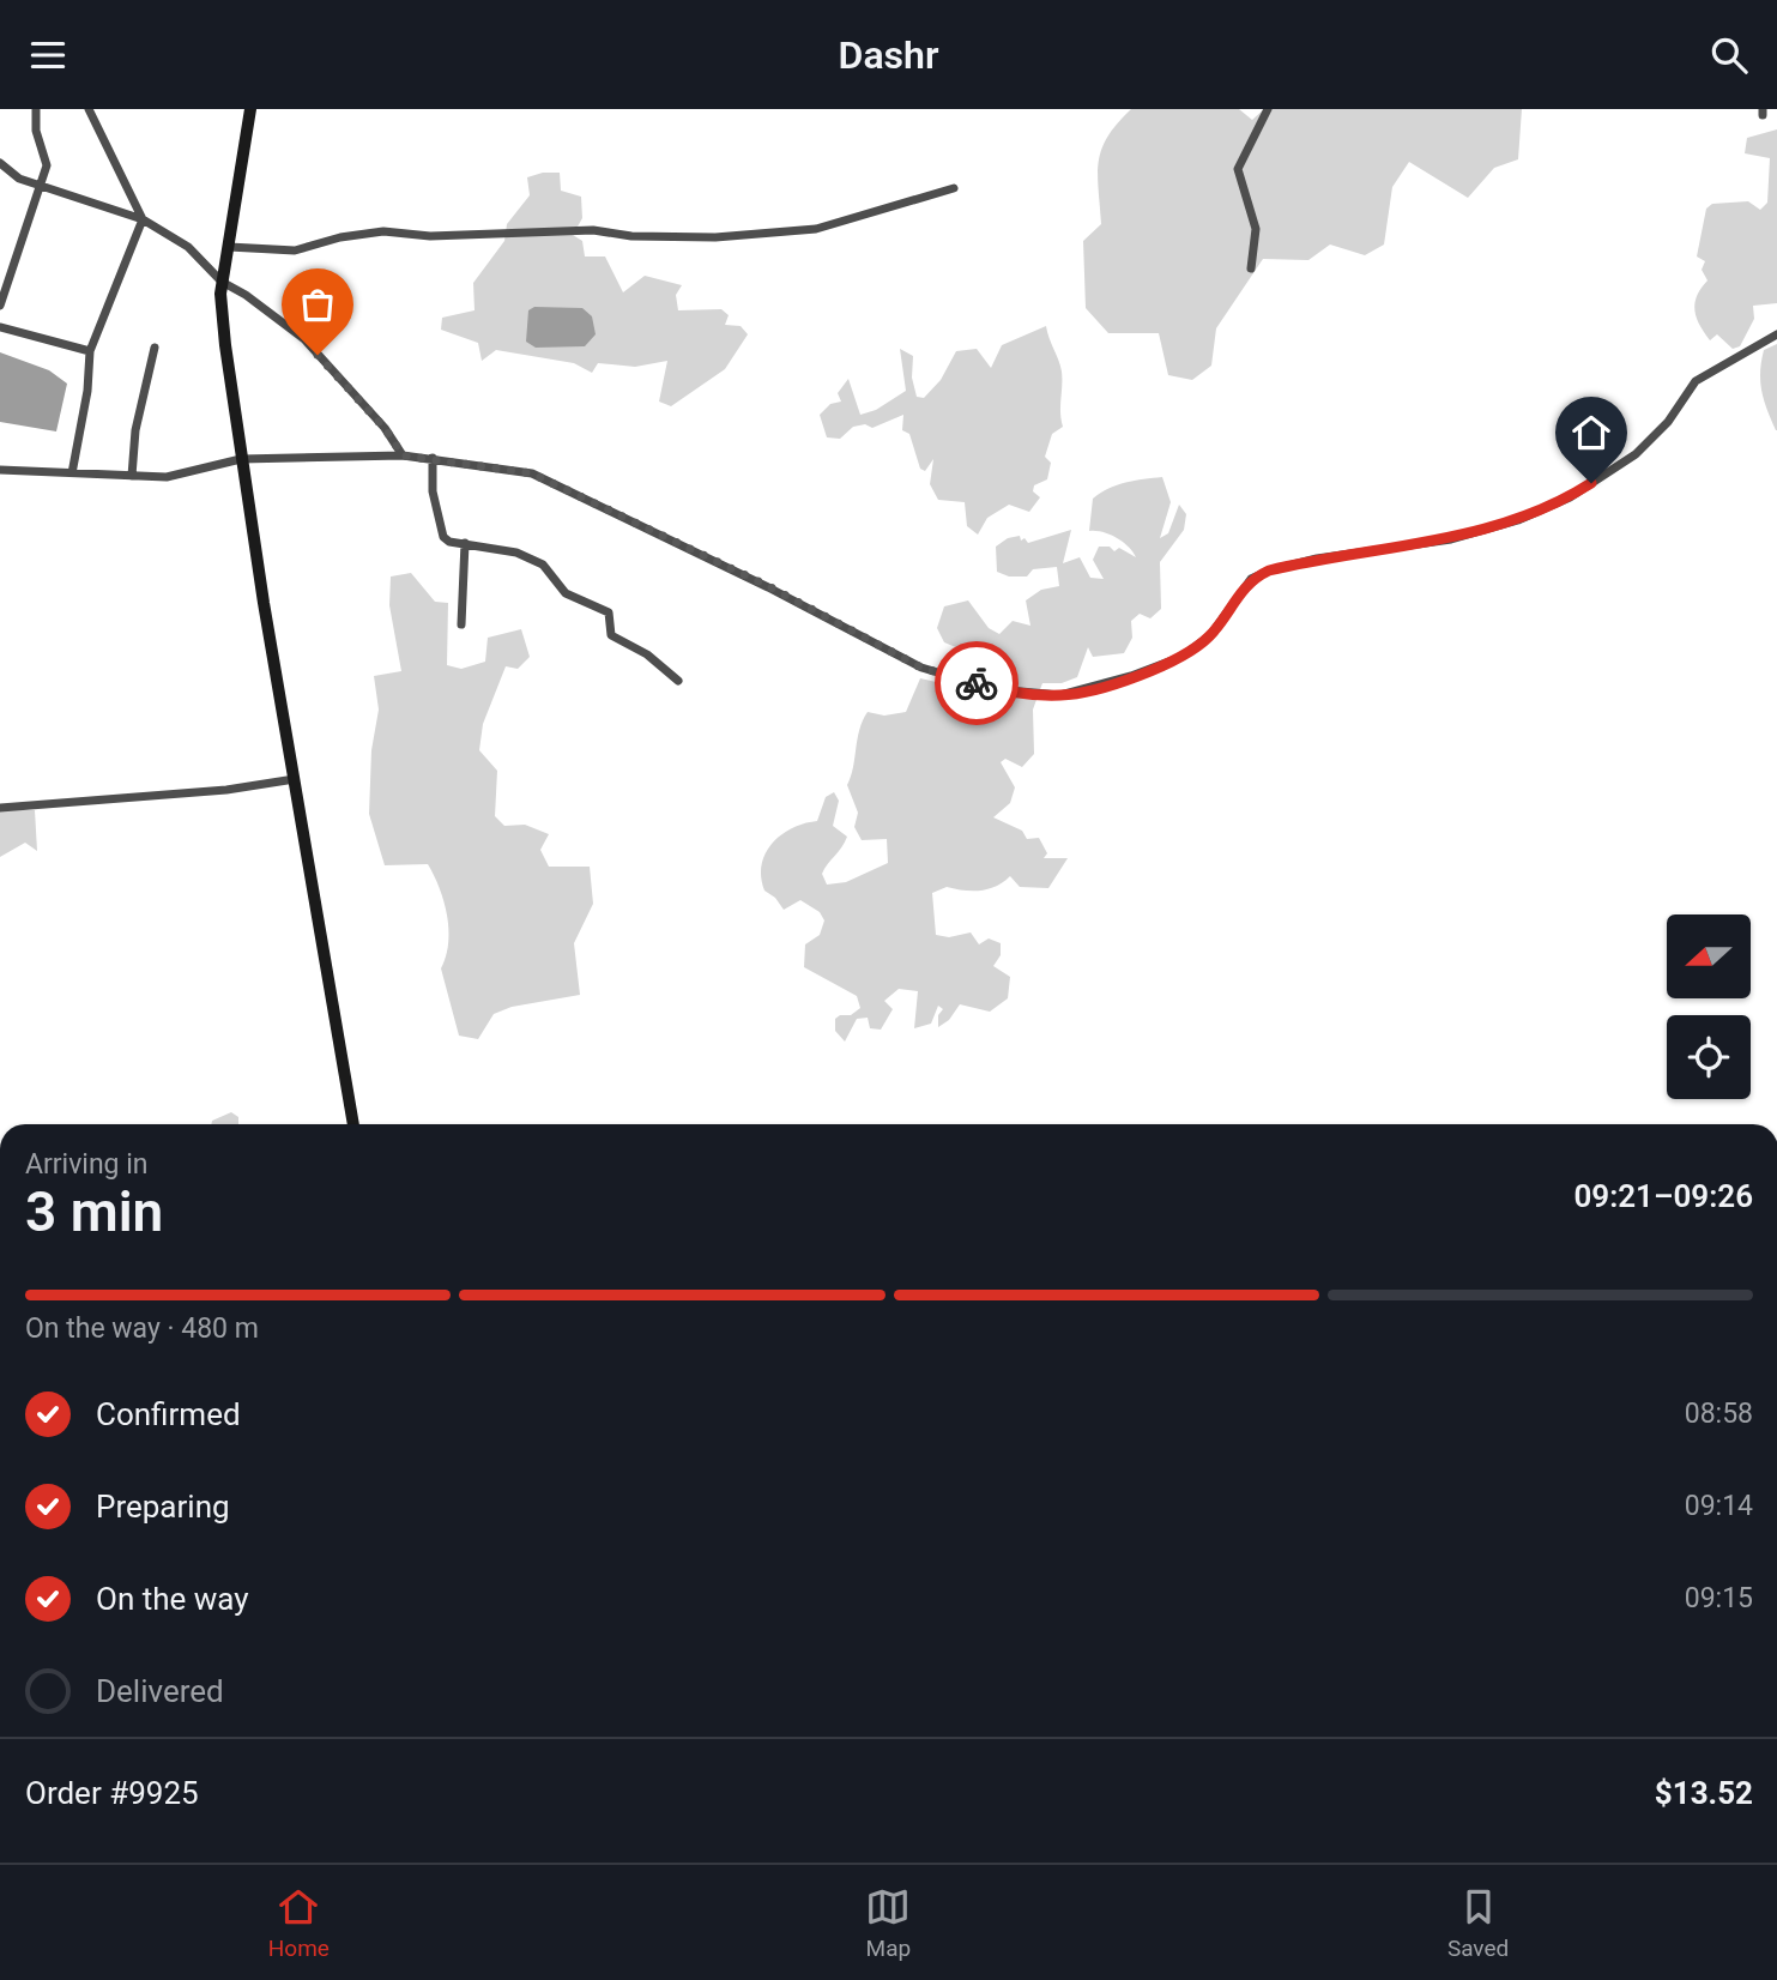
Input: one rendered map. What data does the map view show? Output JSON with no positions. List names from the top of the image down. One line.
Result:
{"north":"left","page":{"header":"Dashr","heading":["3 min","Arriving in","09:21–09:26"],"panel":["Order #9925","$13.52"],"bar":"On the way · 480 m","list":[["Confirmed","08:58"],["Preparing","09:14"],["On the way","09:15"],"Delivered"],"tabs":["Home","Map","Saved"]}}
